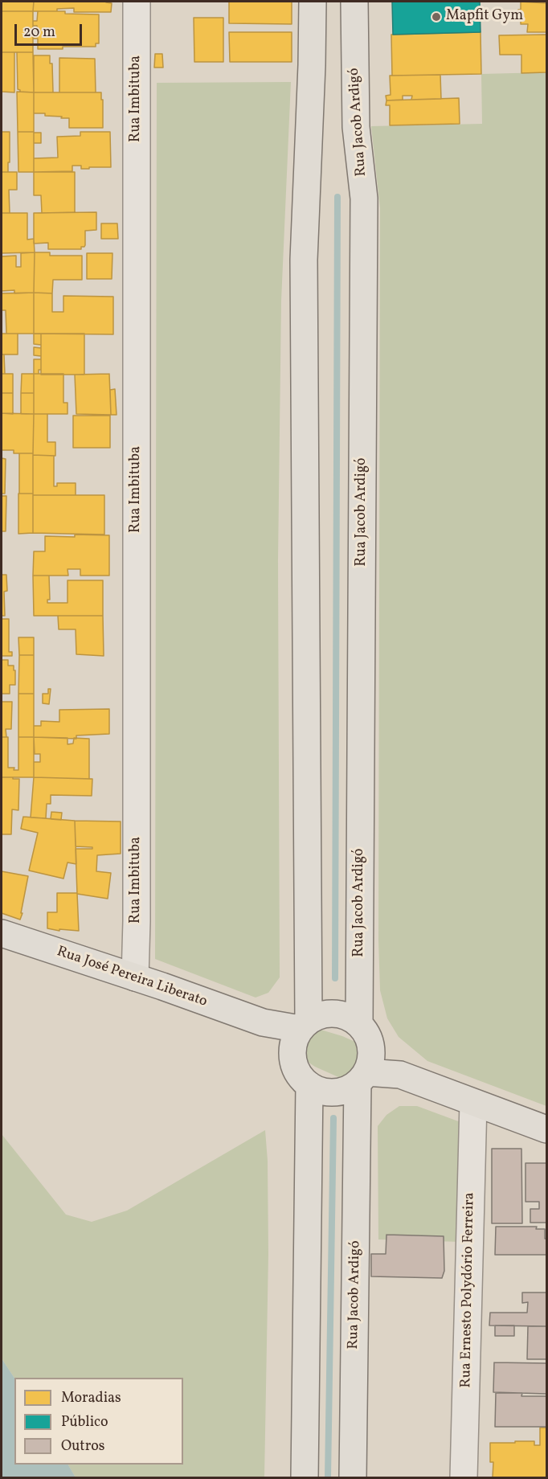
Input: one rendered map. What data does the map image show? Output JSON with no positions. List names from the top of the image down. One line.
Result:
{"streets":{"main road":["Rua Jacob Ardigó","Rua José Pereira Liberato"],"street":["Rua Imbituba","Rua Ernesto Polydório Ferreira"]},"crossings":[["Rua Imbituba","Rua José Pereira Liberato"],["Rua Jacob Ardigó","Rua José Pereira Liberato"]],"places":["Mapfit Gym"],"legend":["Moradias","Público","Outros"],"scale_bar":"20 m"}
